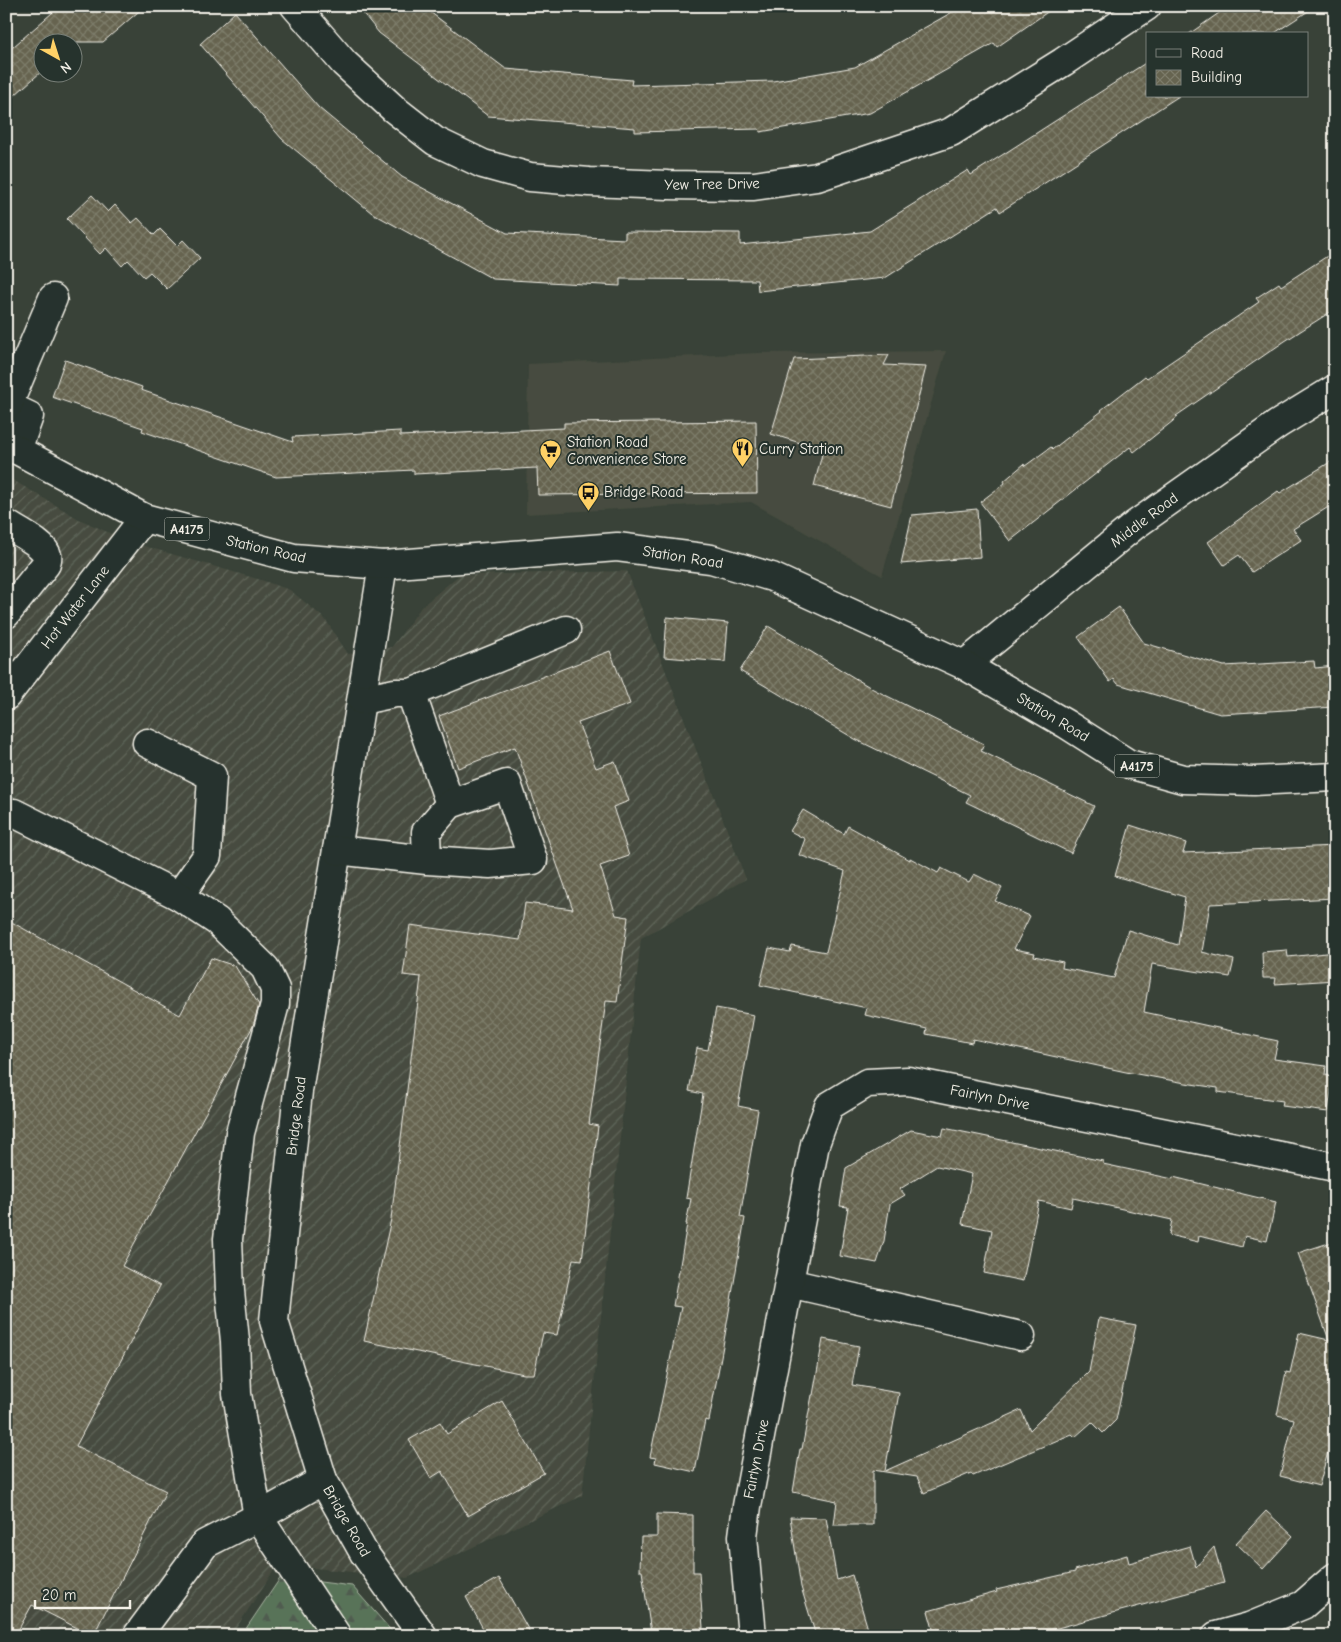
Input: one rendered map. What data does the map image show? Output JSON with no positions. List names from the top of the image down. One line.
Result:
{"streets":{"street":["Yew Tree Drive","Middle Road","A4175","Station Road","Hot Water Lane","Fairlyn Drive","Bridge Road"]},"crossings":[["Middle Road","Station Road"],["Station Road","Hot Water Lane"],["Station Road","Bridge Road"]],"places":{"restaurant":["Curry Station"],"supermarket":["Station Road Convenience Store"],"bus stop":["Bridge Road"]},"legend":["Road","Building"],"scale_bar":"20 m","north":"bottom right"}
